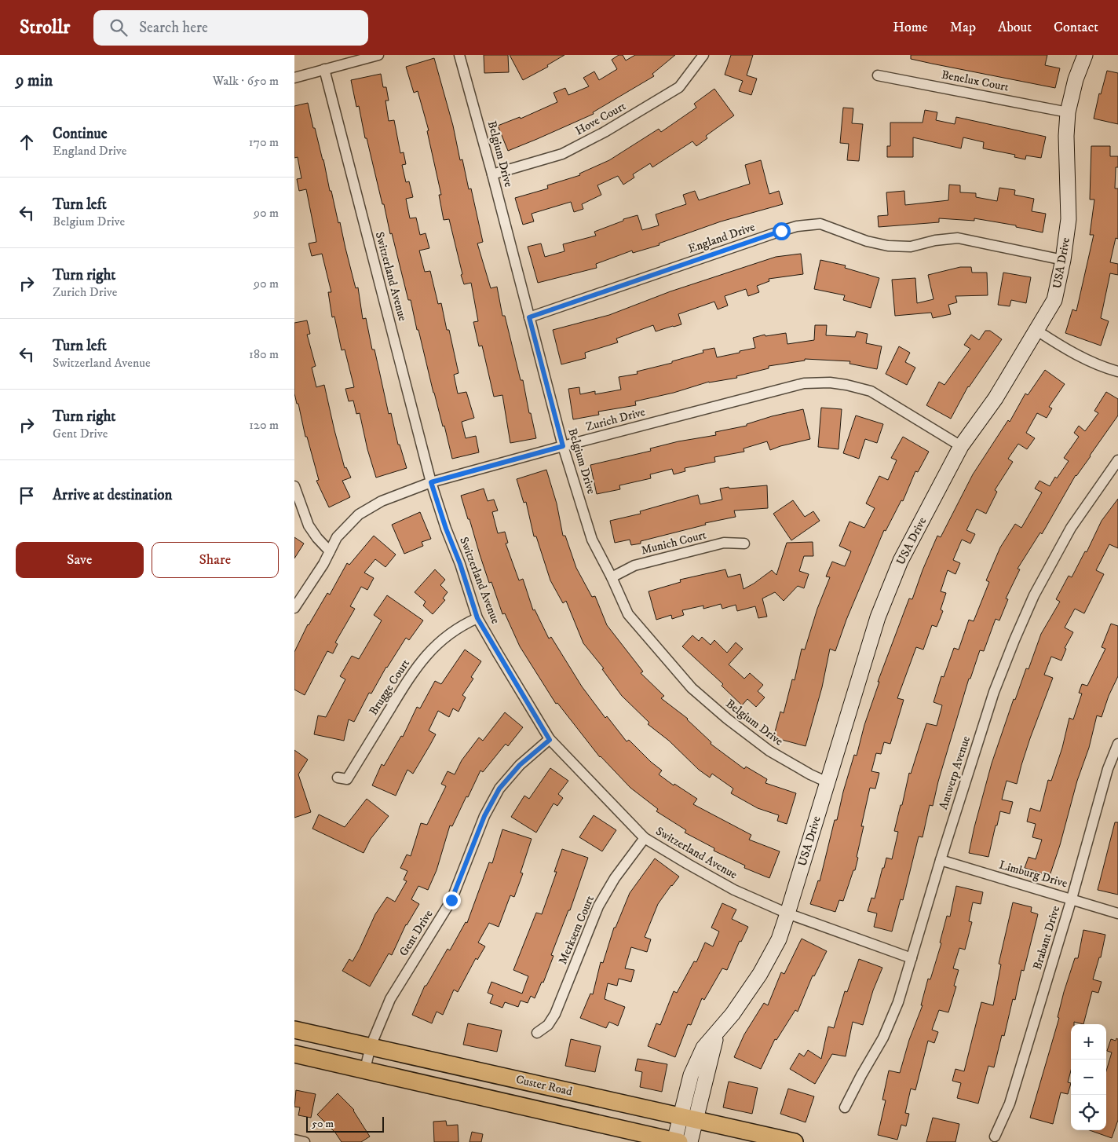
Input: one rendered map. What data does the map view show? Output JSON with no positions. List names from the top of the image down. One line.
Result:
{"streets":{"main road":["Custer Road"],"street":["Benelux Court","Hove Court","Belgium Drive","England Drive","USA Drive","Switzerland Avenue","Zurich Drive","Munich Court","Brugge Court","Antwerp Avenue","Limburg Drive","Merksem Court","Gent Drive","Brabant Drive"]},"crossings":[["Benelux Court","USA Drive"],["Hove Court","Belgium Drive"],["Belgium Drive","England Drive"],["Belgium Drive","USA Drive"],["Belgium Drive","Zurich Drive"],["Belgium Drive","Munich Court"],["England Drive","USA Drive"],["USA Drive","Switzerland Avenue"],["USA Drive","Zurich Drive"],["USA Drive","Custer Road"],["Switzerland Avenue","Zurich Drive"],["Switzerland Avenue","Brugge Court"],["Switzerland Avenue","Antwerp Avenue"],["Switzerland Avenue","Merksem Court"],["Switzerland Avenue","Gent Drive"],["Antwerp Avenue","Limburg Drive"],["Limburg Drive","Brabant Drive"],["Gent Drive","Custer Road"]],"scale_bar":"50 m","page":{"header":"Strollr","search":"Search here","nav":["Home","Map","About","Contact"],"heading":["9 min","Walk · 650 m"],"list":[["Continue","England Drive","170 m"],["Turn left","Belgium Drive","90 m"],["Turn right","Zurich Drive","90 m"],["Turn left","Switzerland Avenue","180 m"],["Turn right","Gent Drive","120 m"],"Arrive at destination"],"buttons":["Save","Share"],"map_buttons":["+","−"],"scale":"50 m"}}
